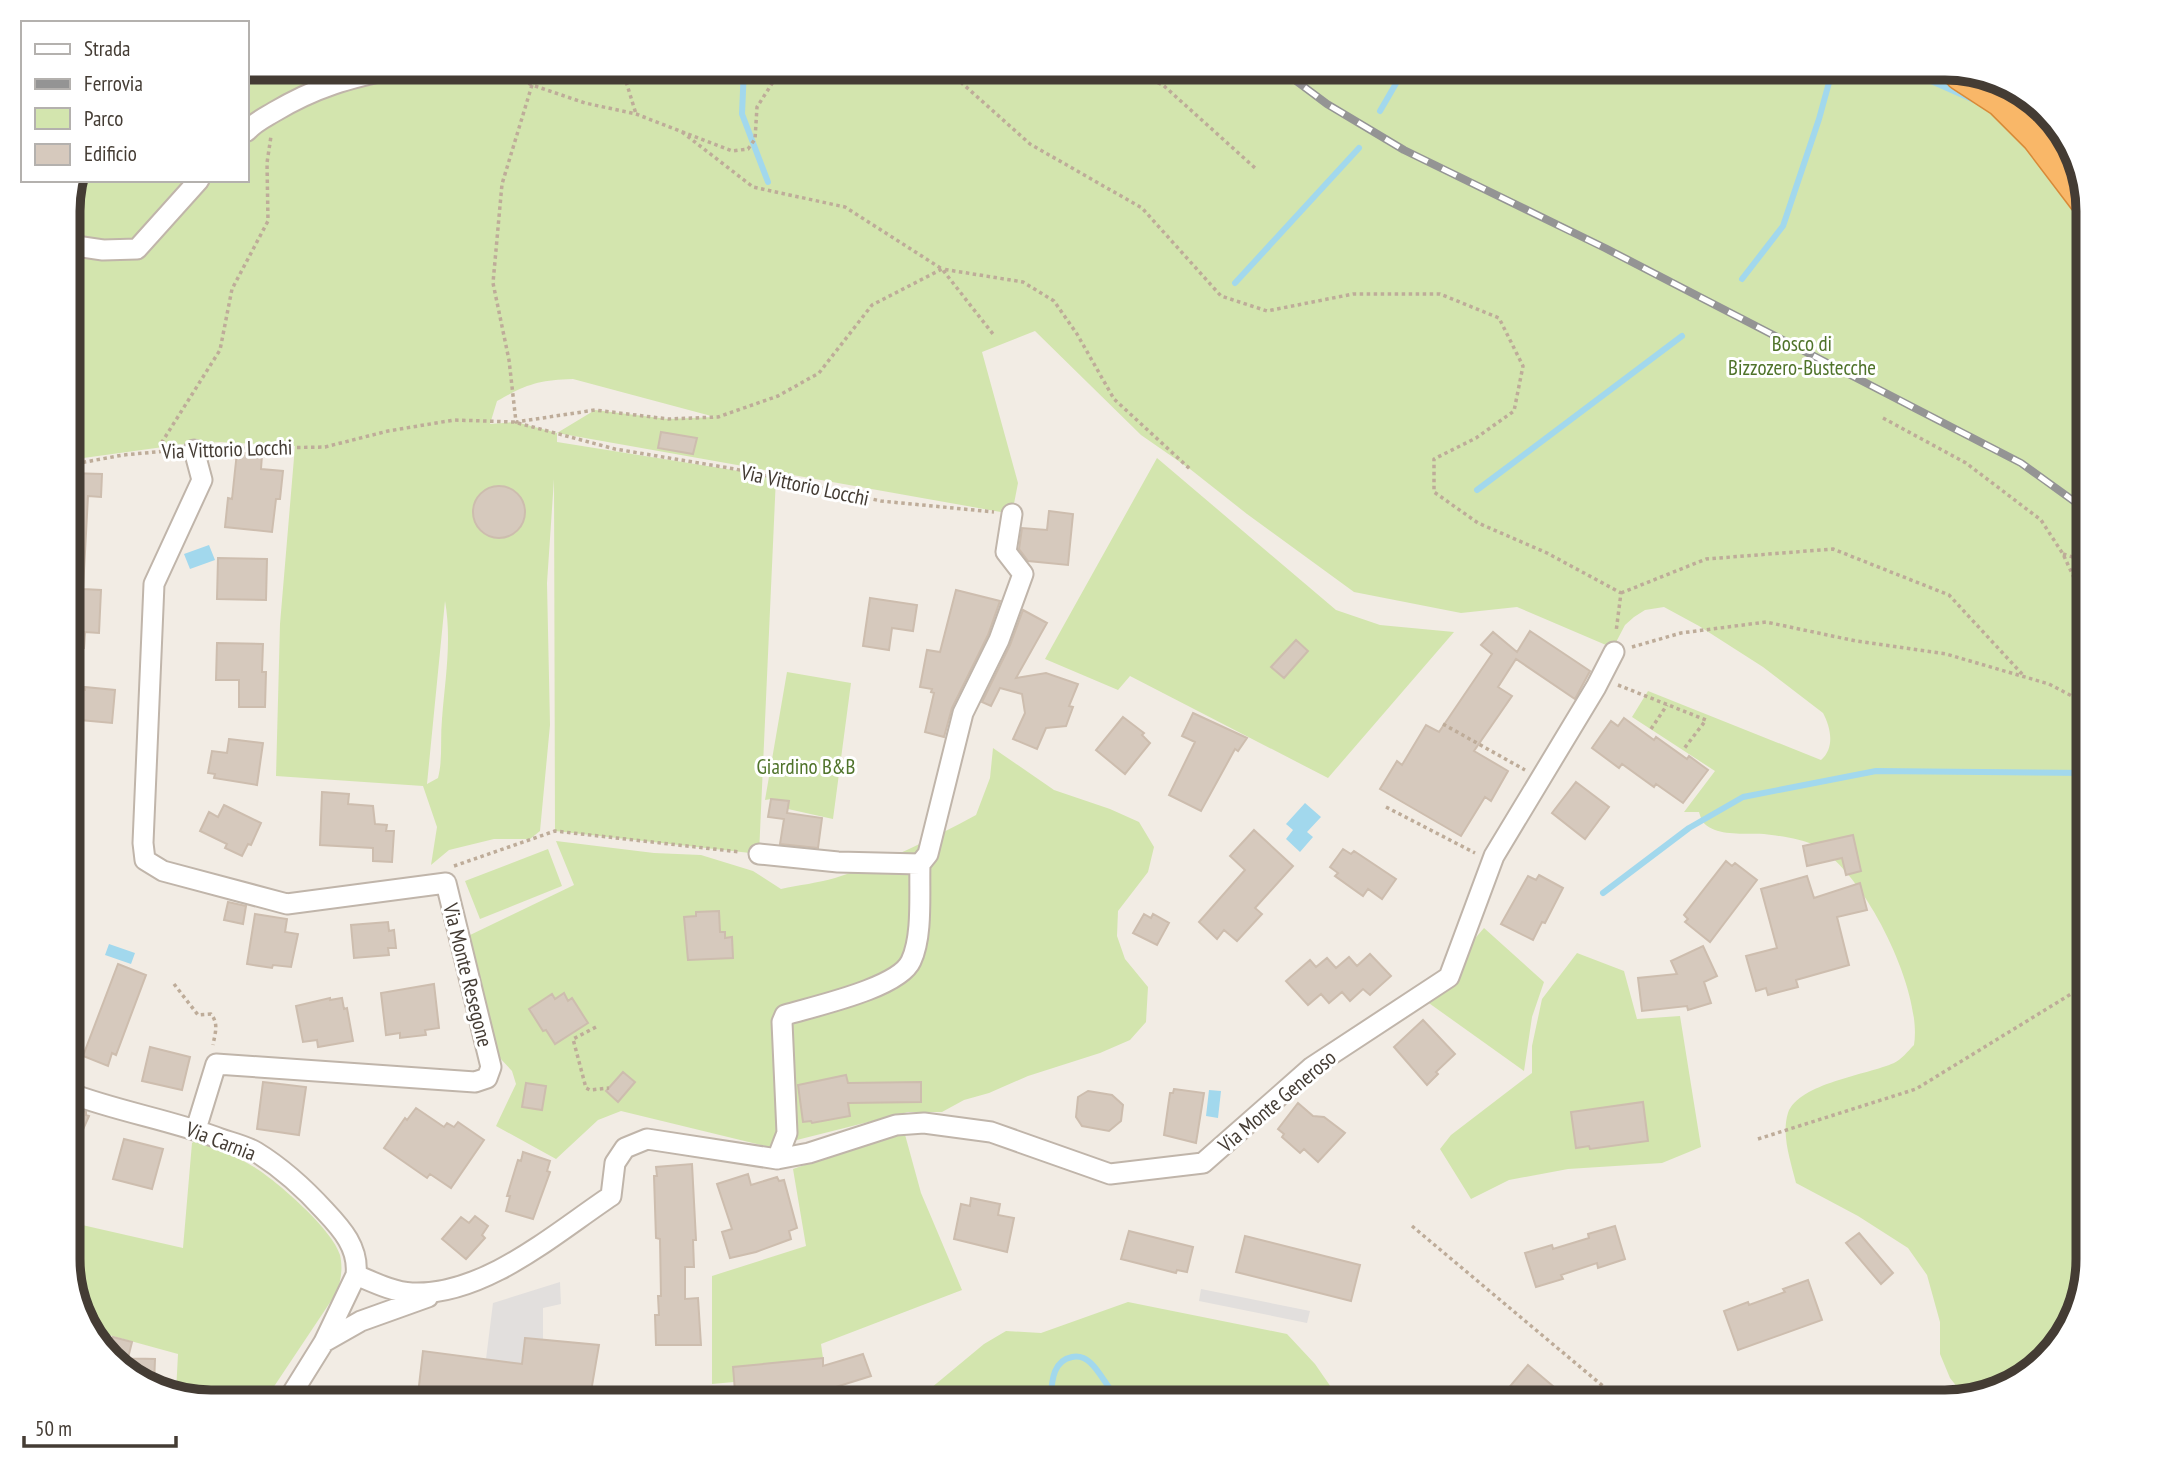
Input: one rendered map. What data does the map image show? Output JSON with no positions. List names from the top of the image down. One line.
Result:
{"streets":{"street":["Via Monte Resegone","Via Monte Generoso","Via Carnia"],"path":["Via Vittorio Locchi"]},"crossings":[["Via Vittorio Locchi","Via Monte Resegone"],["Via Monte Generoso","Via Carnia"]],"parks":["Bosco di Bizzozero-Bustecche","Giardino B&B"],"legend":["Strada","Ferrovia","Parco","Edificio"],"scale_bar":"50 m"}
